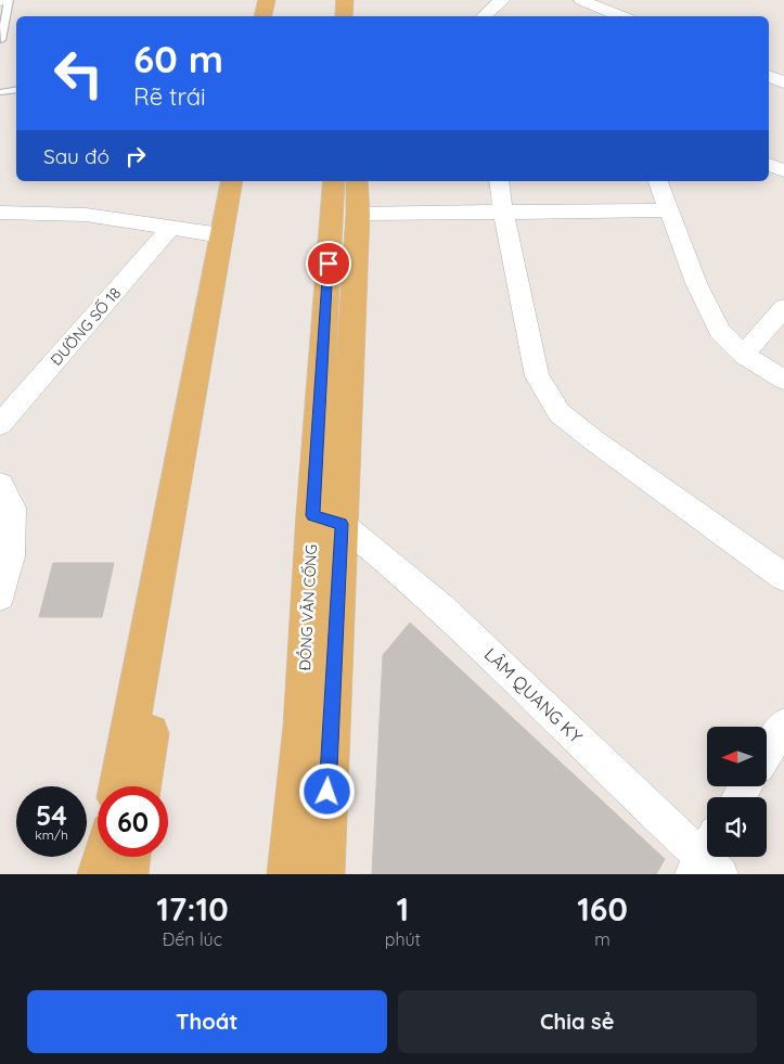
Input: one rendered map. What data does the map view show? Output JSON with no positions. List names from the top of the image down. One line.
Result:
{"streets":{"main road":["ĐỒNG VĂN CỐNG"],"street":["ĐƯỜNG SỐ 18","LÂM QUANG KY"]},"crossings":[["ĐỒNG VĂN CỐNG","LÂM QUANG KY"]],"north":"left","page":{"turn":["60 m","Rẽ trái"],"then":"Sau đó","speed":"54 km/h","limit":"60","eta":["17:10","Đến lúc","1","phút","160","m"],"buttons":["Thoát","Chia sẻ"]}}
